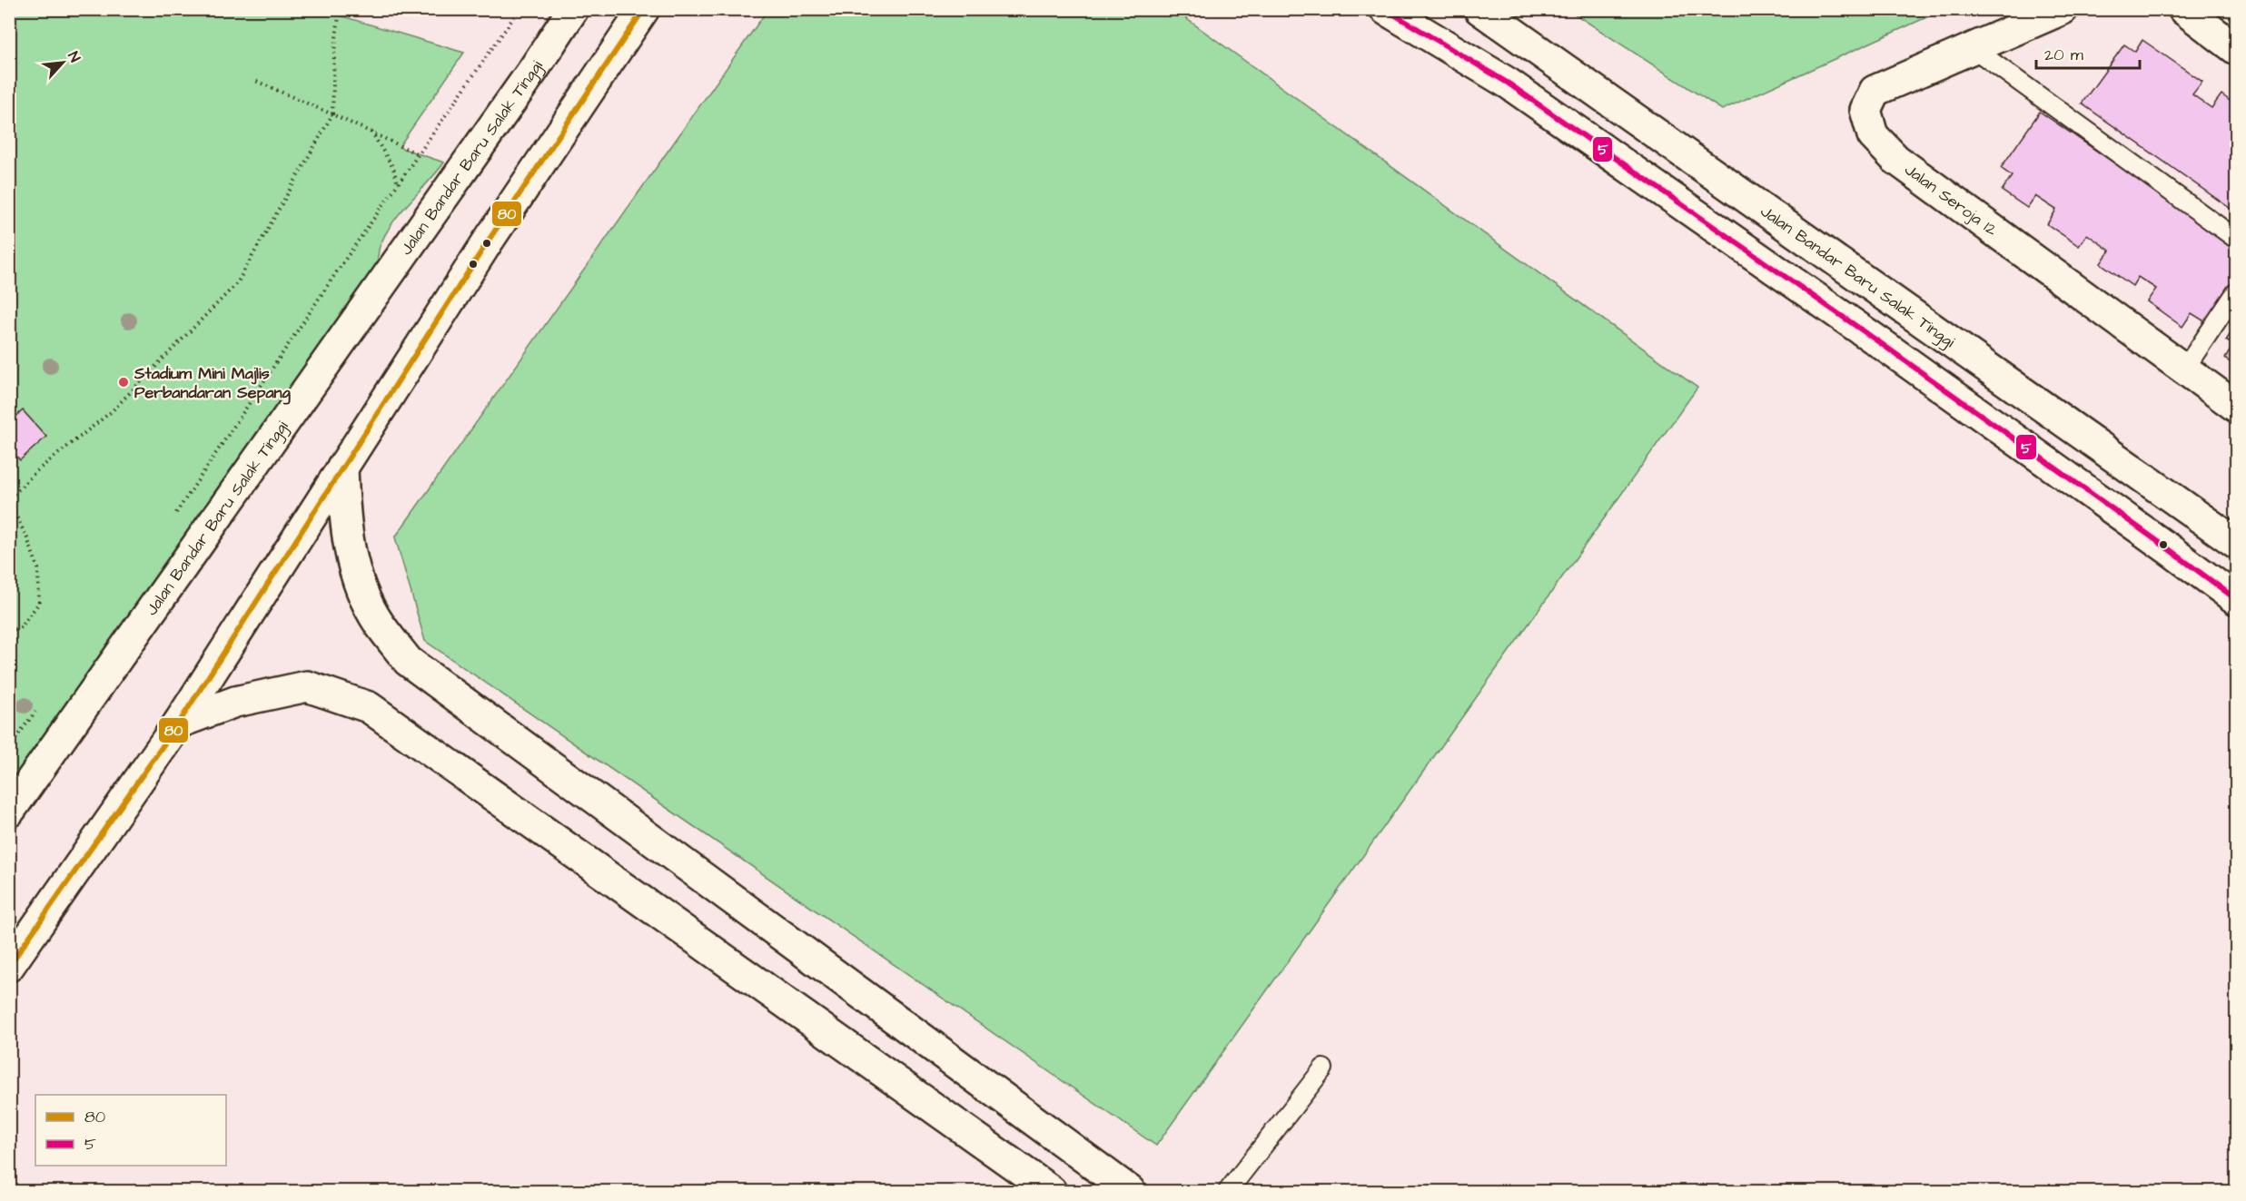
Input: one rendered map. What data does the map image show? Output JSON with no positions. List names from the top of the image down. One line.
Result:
{"streets":{"main road":["Jalan Bandar Baru Salak Tinggi","Jalan Seroja 12"]},"places":["Stadium Mini Majlis Perbandaran Sepang"],"lines":["transit line 80","transit line 5"],"legend":["80","5"],"scale_bar":"20 m","north":"top right"}
